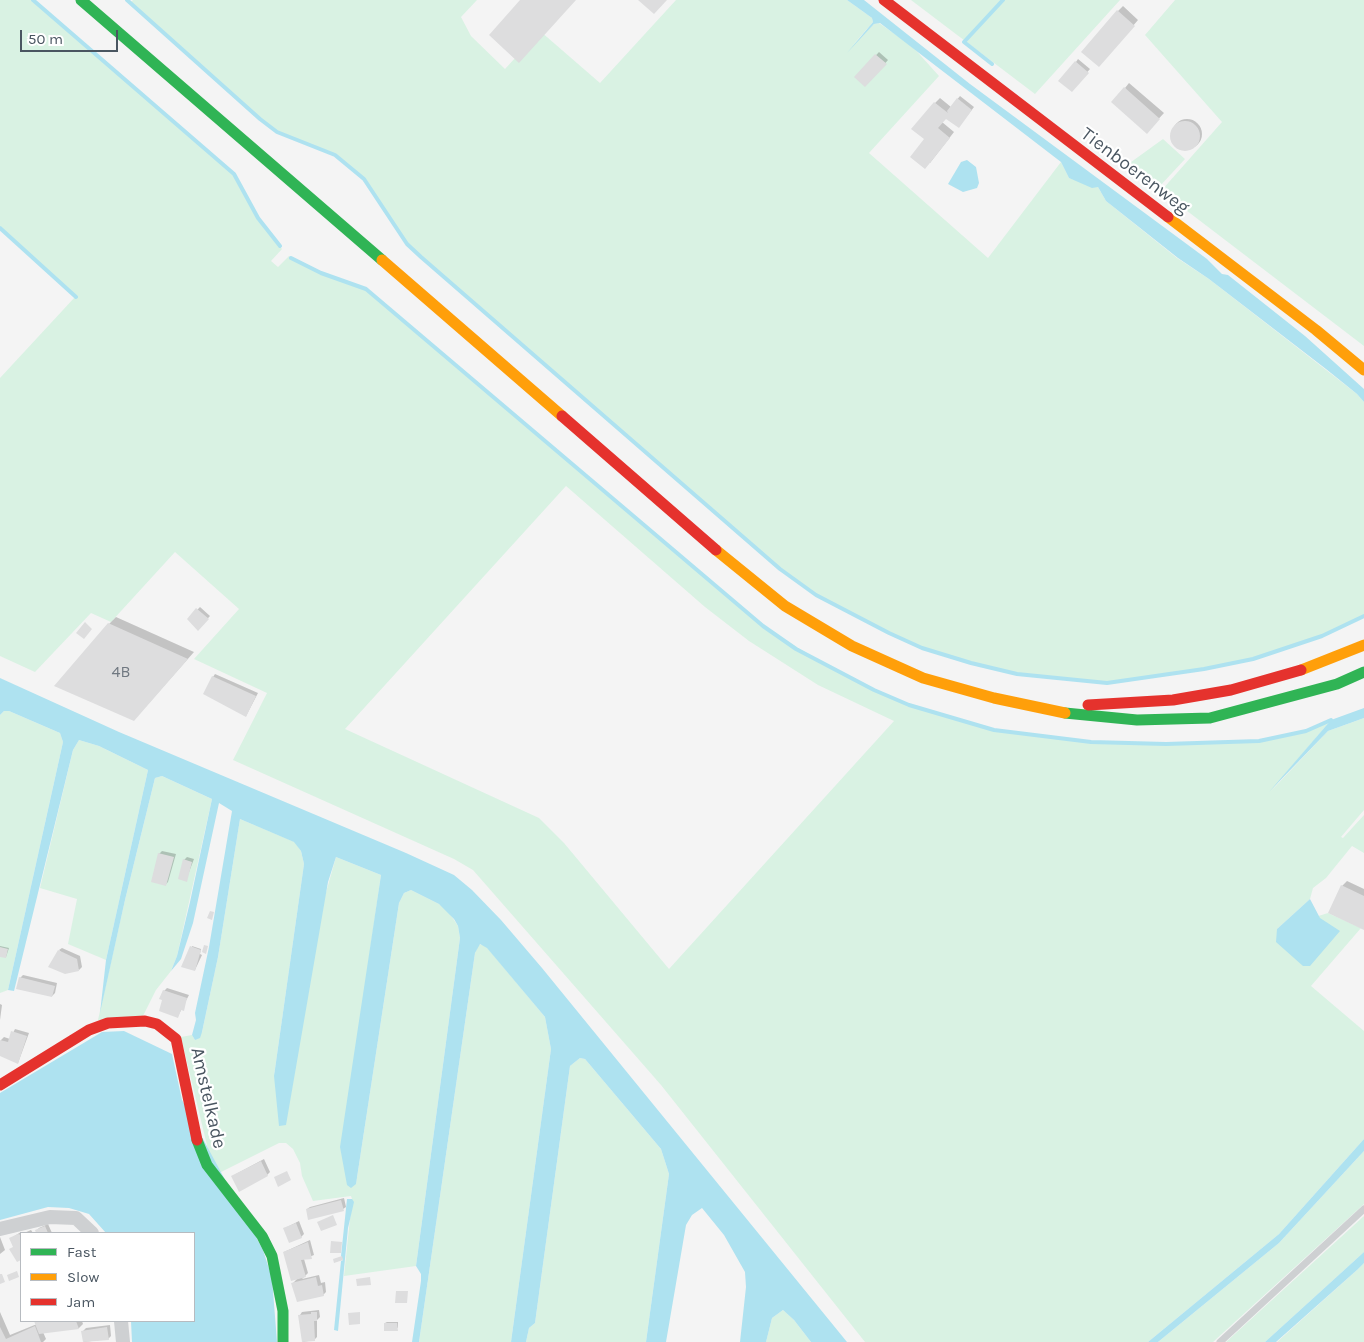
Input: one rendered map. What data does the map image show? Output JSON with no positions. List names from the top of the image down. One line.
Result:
{"streets":{"main road":["Tienboerenweg","Amstelkade"]},"house_numbers":["4B"],"legend":["Fast","Slow","Jam"],"scale_bar":"50 m"}
